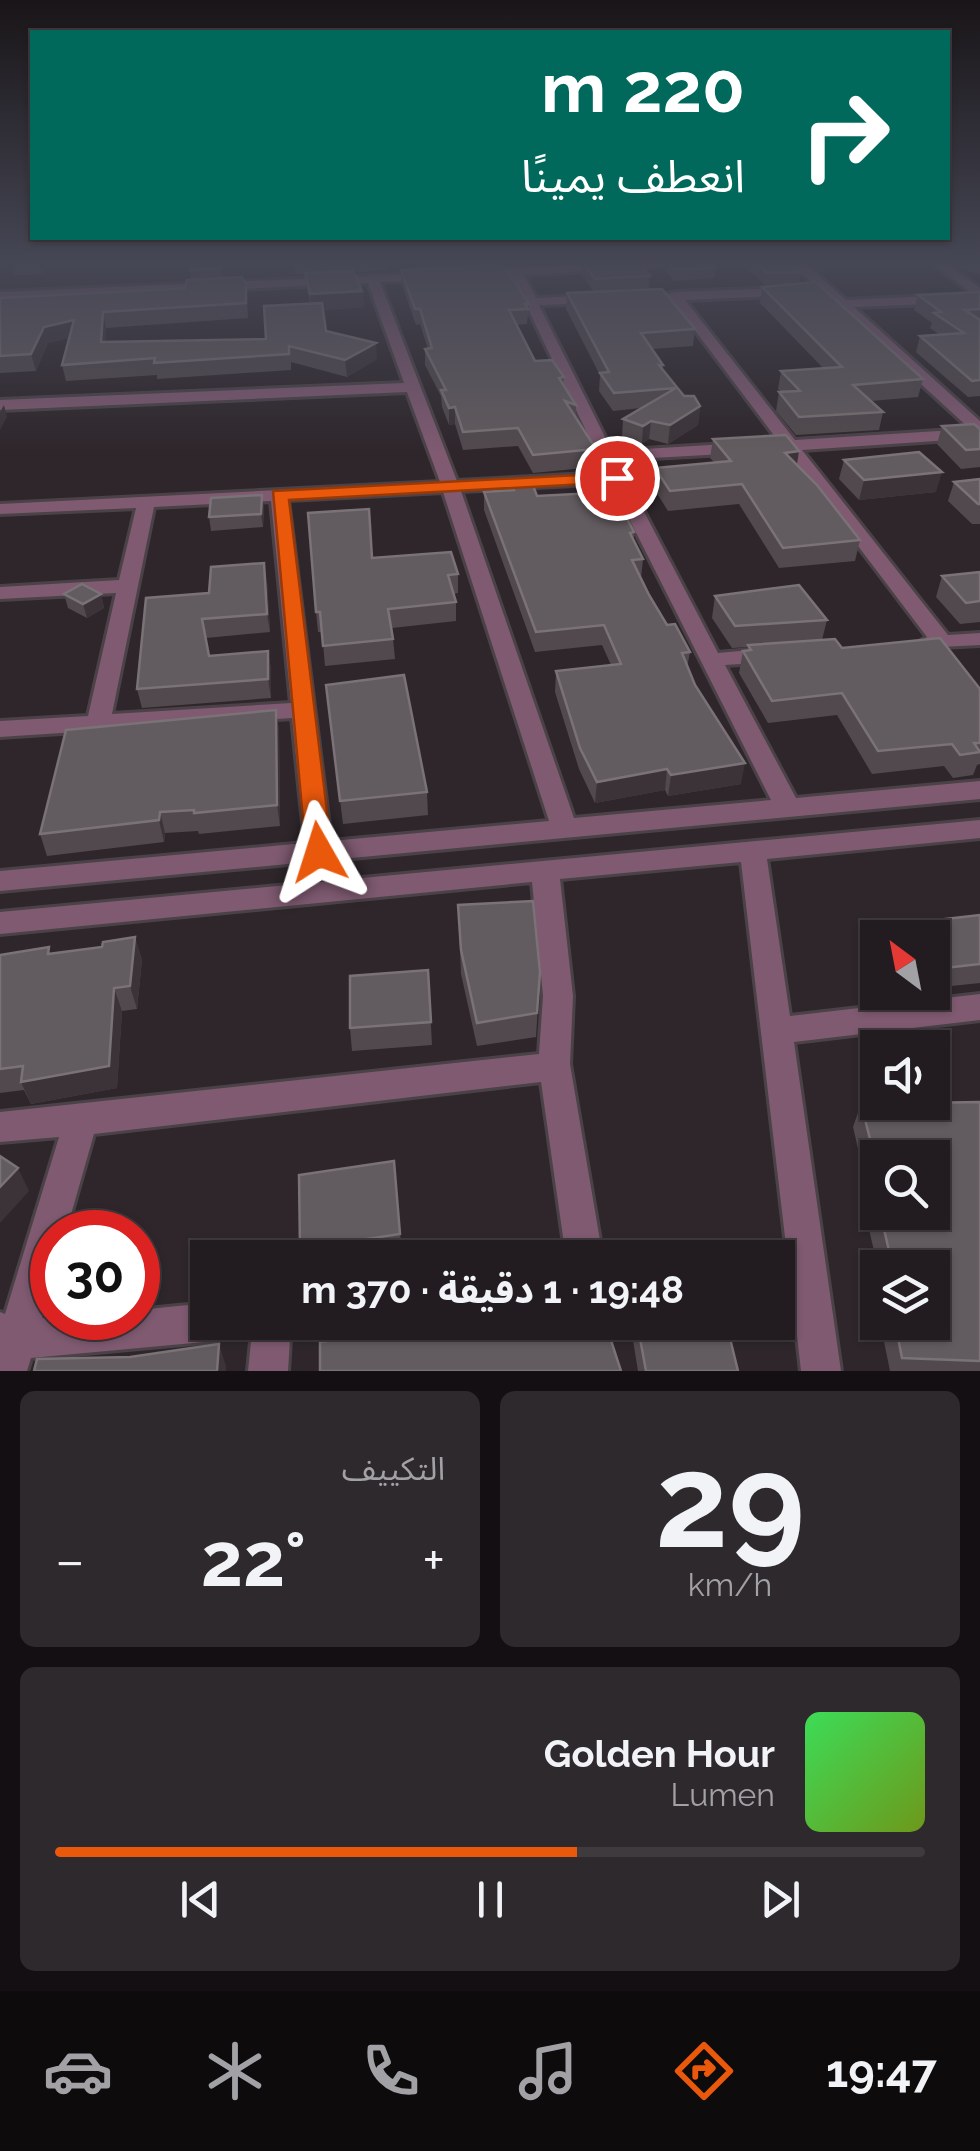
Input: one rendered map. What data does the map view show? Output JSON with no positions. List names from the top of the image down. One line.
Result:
{"north":"top left","page":{"turn":["220 m","انعطف يمينًا"],"limit":"30","trip":"19:48 · 1 دقيقة · 370 m","tile":[["29","km/h"],"التكييف"],"heat":["−","22°","+"],"song":["Golden Hour","Lumen"],"tabs":"19:47"}}
